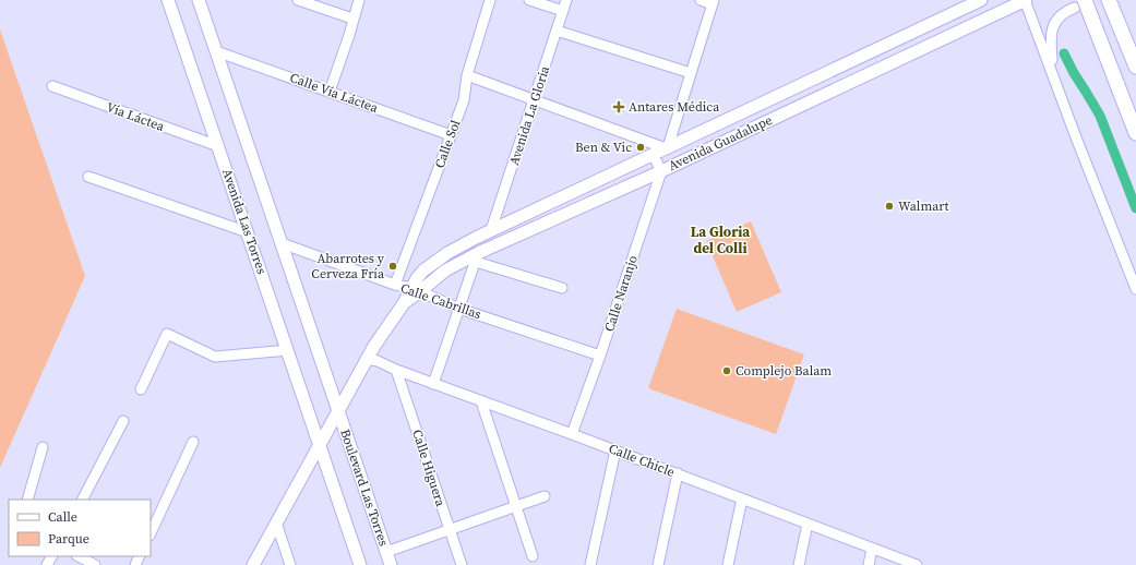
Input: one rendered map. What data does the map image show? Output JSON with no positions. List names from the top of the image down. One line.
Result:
{"streets":{"main road":["Avenida Guadalupe","Avenida Las Torres","Boulevard Las Torres"],"street":["Calle Vía Láctea","Avenida La Gloria","Vía Láctea","Calle Sol","Calle Naranjo","Calle Cabrillas","Calle Chicle","Calle Higuera"]},"crossings":[["Calle Vía Láctea","Calle Sol"],["Avenida La Gloria","Avenida Guadalupe"],["Vía Láctea","Avenida Las Torres"],["Avenida Guadalupe","Calle Naranjo"],["Avenida Guadalupe","Calle Cabrillas"],["Calle Sol","Calle Cabrillas"],["Calle Naranjo","Calle Cabrillas"],["Calle Naranjo","Calle Chicle"],["Calle Chicle","Calle Higuera"]],"districts":["La Gloria del Colli"],"places":{"health":["Antares Médica"],"other":["Ben & Vic","Walmart","Abarrotes y Cerveza Fría","Complejo Balam"]},"legend":["Calle","Parque"]}
